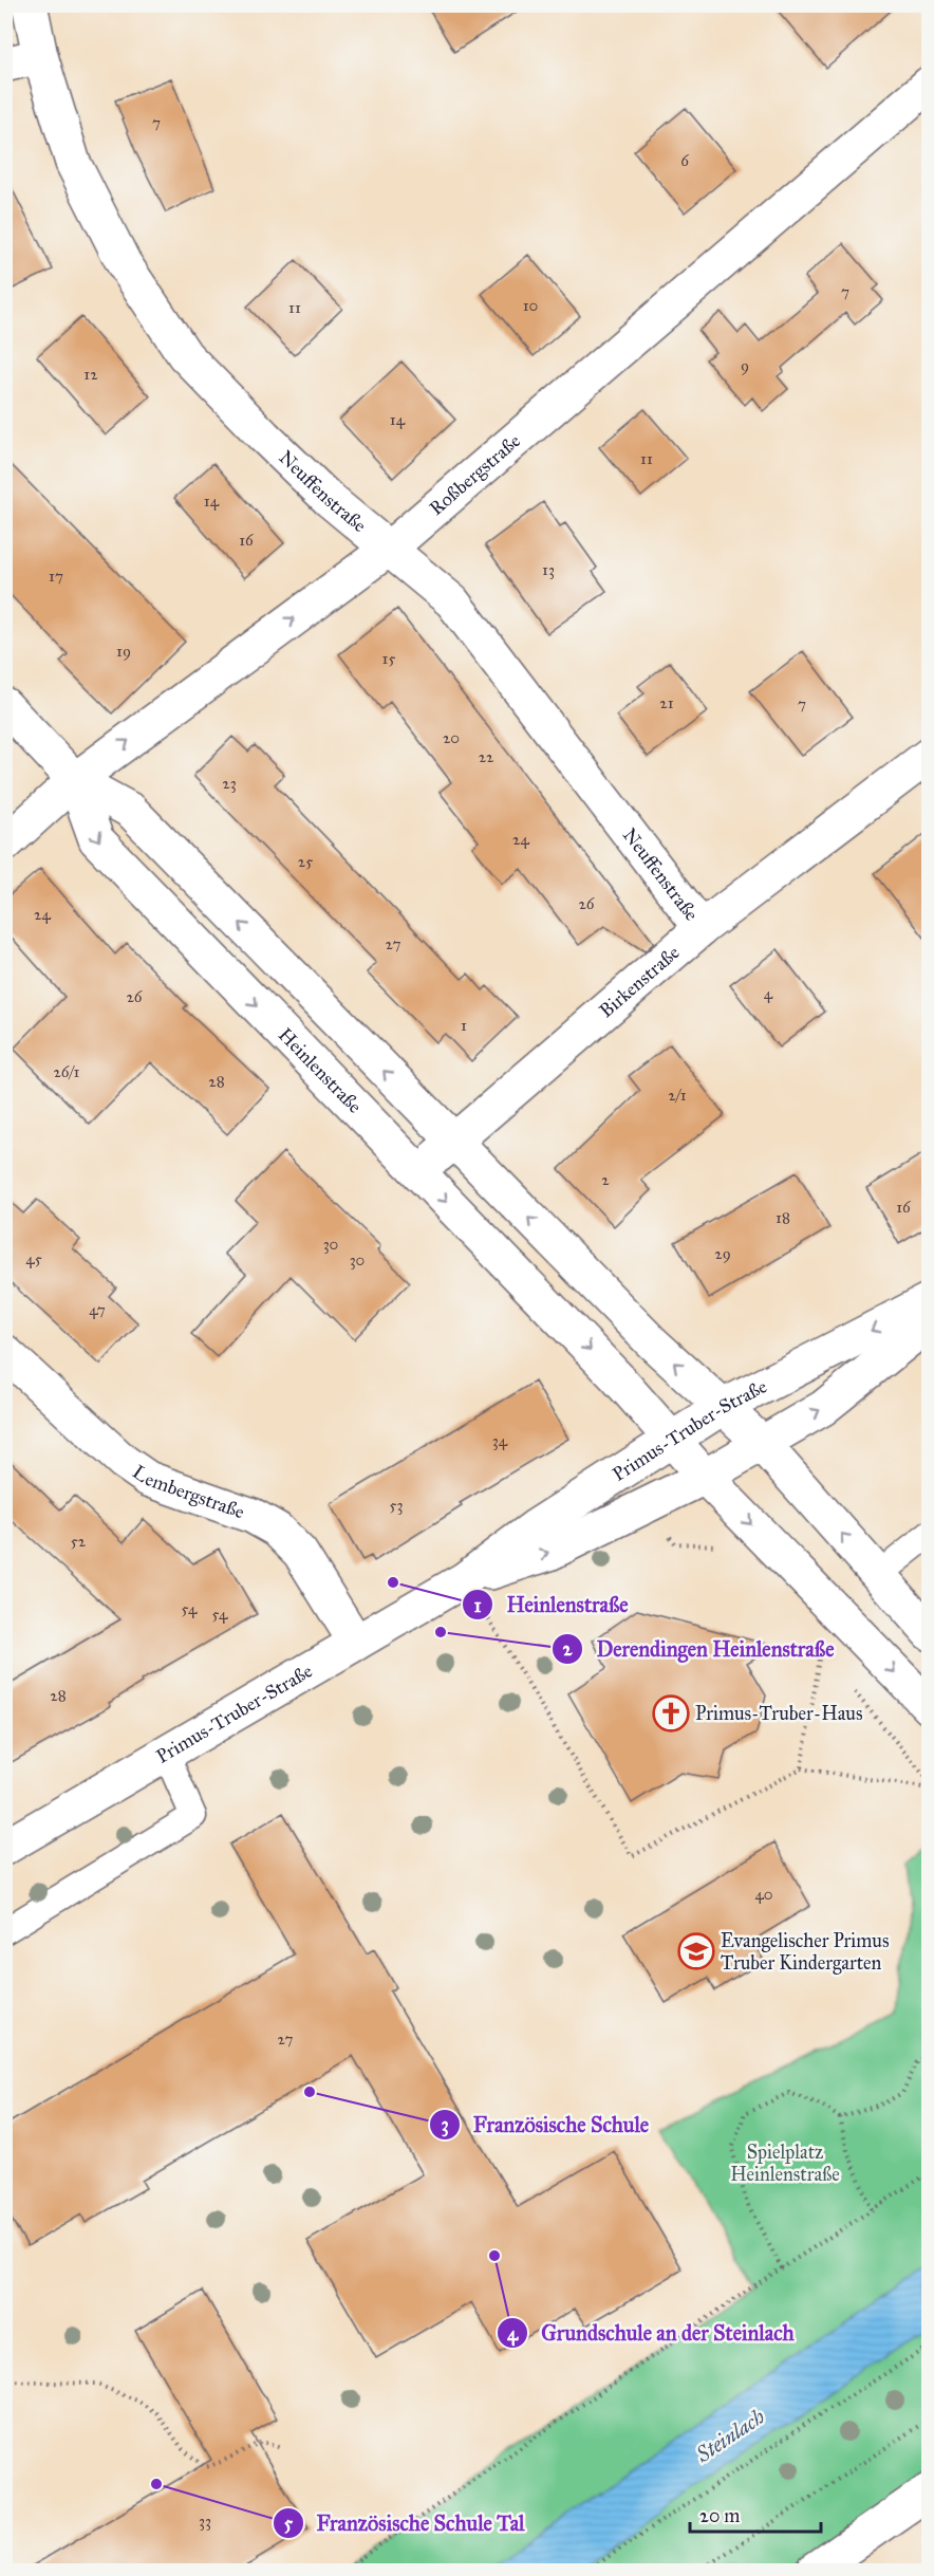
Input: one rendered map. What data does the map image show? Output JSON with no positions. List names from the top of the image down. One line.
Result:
{"streets":{"street":["Roßbergstraße","Neuffenstraße","Birkenstraße","Heinlenstraße","Primus-Truber-Straße","Lembergstraße"]},"crossings":[["Roßbergstraße","Neuffenstraße"],["Roßbergstraße","Heinlenstraße"],["Neuffenstraße","Birkenstraße"],["Birkenstraße","Heinlenstraße"],["Heinlenstraße","Primus-Truber-Straße"],["Primus-Truber-Straße","Lembergstraße"]],"water":["Steinlach"],"parks":["Spielplatz Heinlenstraße"],"places":{"other":["Heinlenstraße","Derendingen Heinlenstraße","Französische Schule","Grundschule an der Steinlach","Französische Schule Tal"],"church":["Primus-Truber-Haus"],"school or university":["Evangelischer Primus Truber Kindergarten"]},"house_numbers":["7","6","7","10","11","9","12","14","11","14","16","13","17","19","15","21","7","20","22","23","24","25","26","24","27","4","26","1","26/1","28","2/1","2","16","18","30","29","45","30","47","34","53","52","54","54","28","40","27","33"],"scale_bar":"20 m"}
